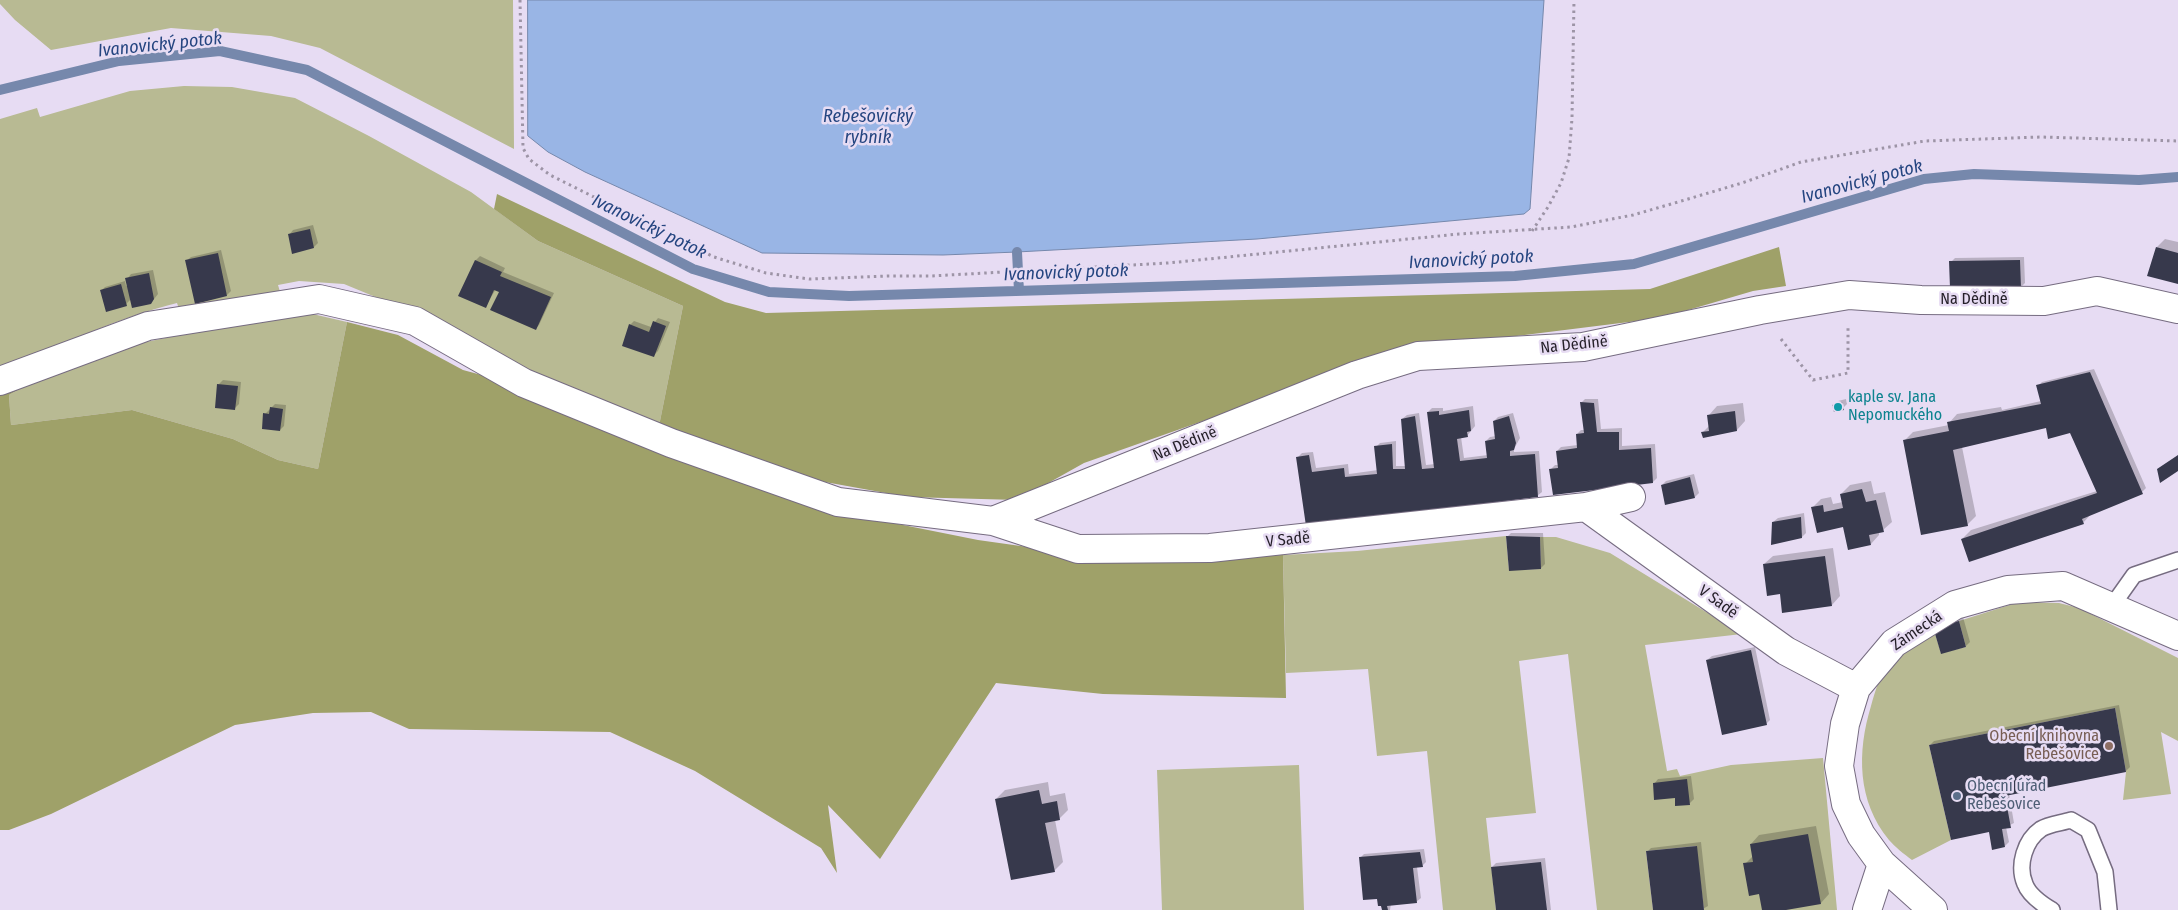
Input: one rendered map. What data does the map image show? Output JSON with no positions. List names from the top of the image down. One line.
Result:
{"streets":{"street":["Na Dědině","V Sadě","Zámecká"]},"crossings":[["Na Dědině","V Sadě"],["V Sadě","Zámecká"]],"water":["Ivanovický potok","Rebešovický rybník"],"places":["kaple sv. Jana Nepomuckého","Obecní knihovna Rebešovice","Obecní úřad Rebešovice"]}
